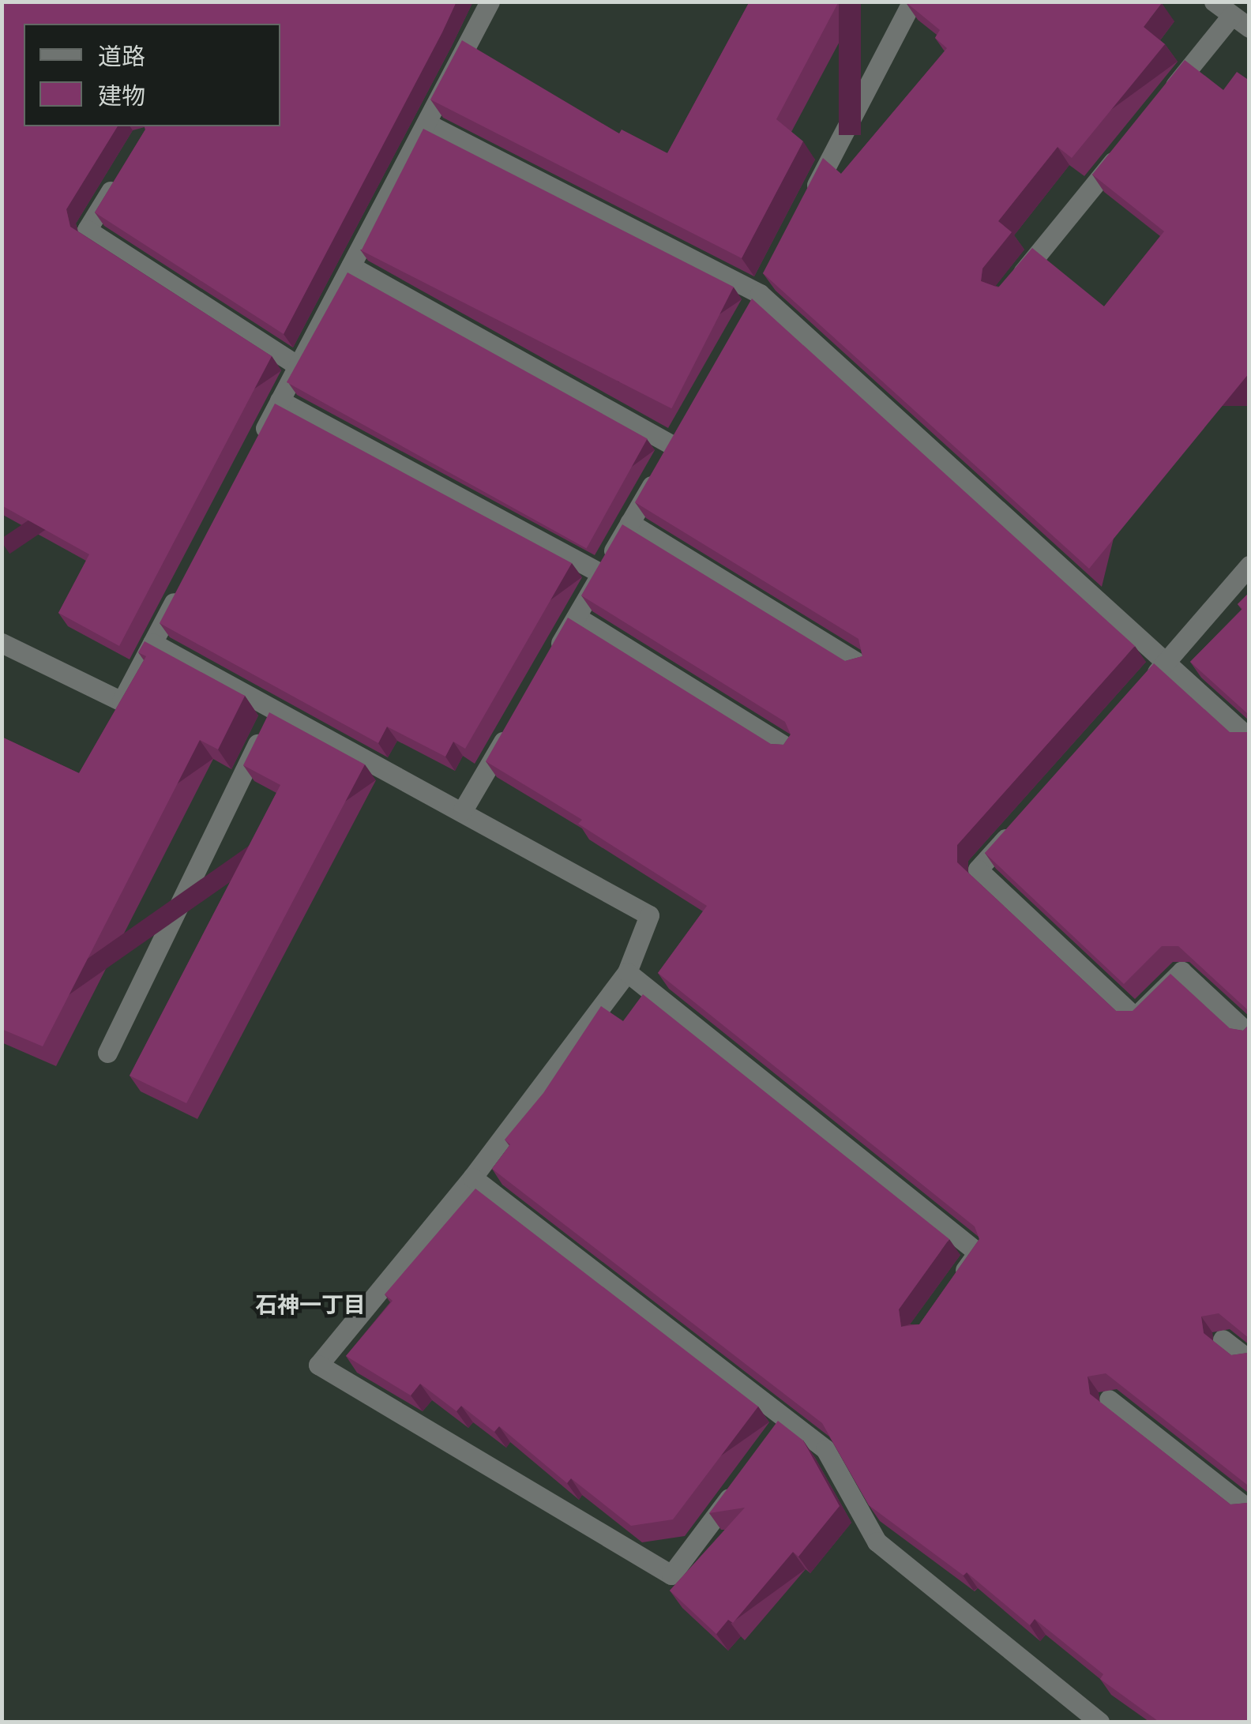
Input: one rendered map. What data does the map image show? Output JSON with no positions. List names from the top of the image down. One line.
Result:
{"districts":["石神一丁目"],"legend":["道路","建物"]}
